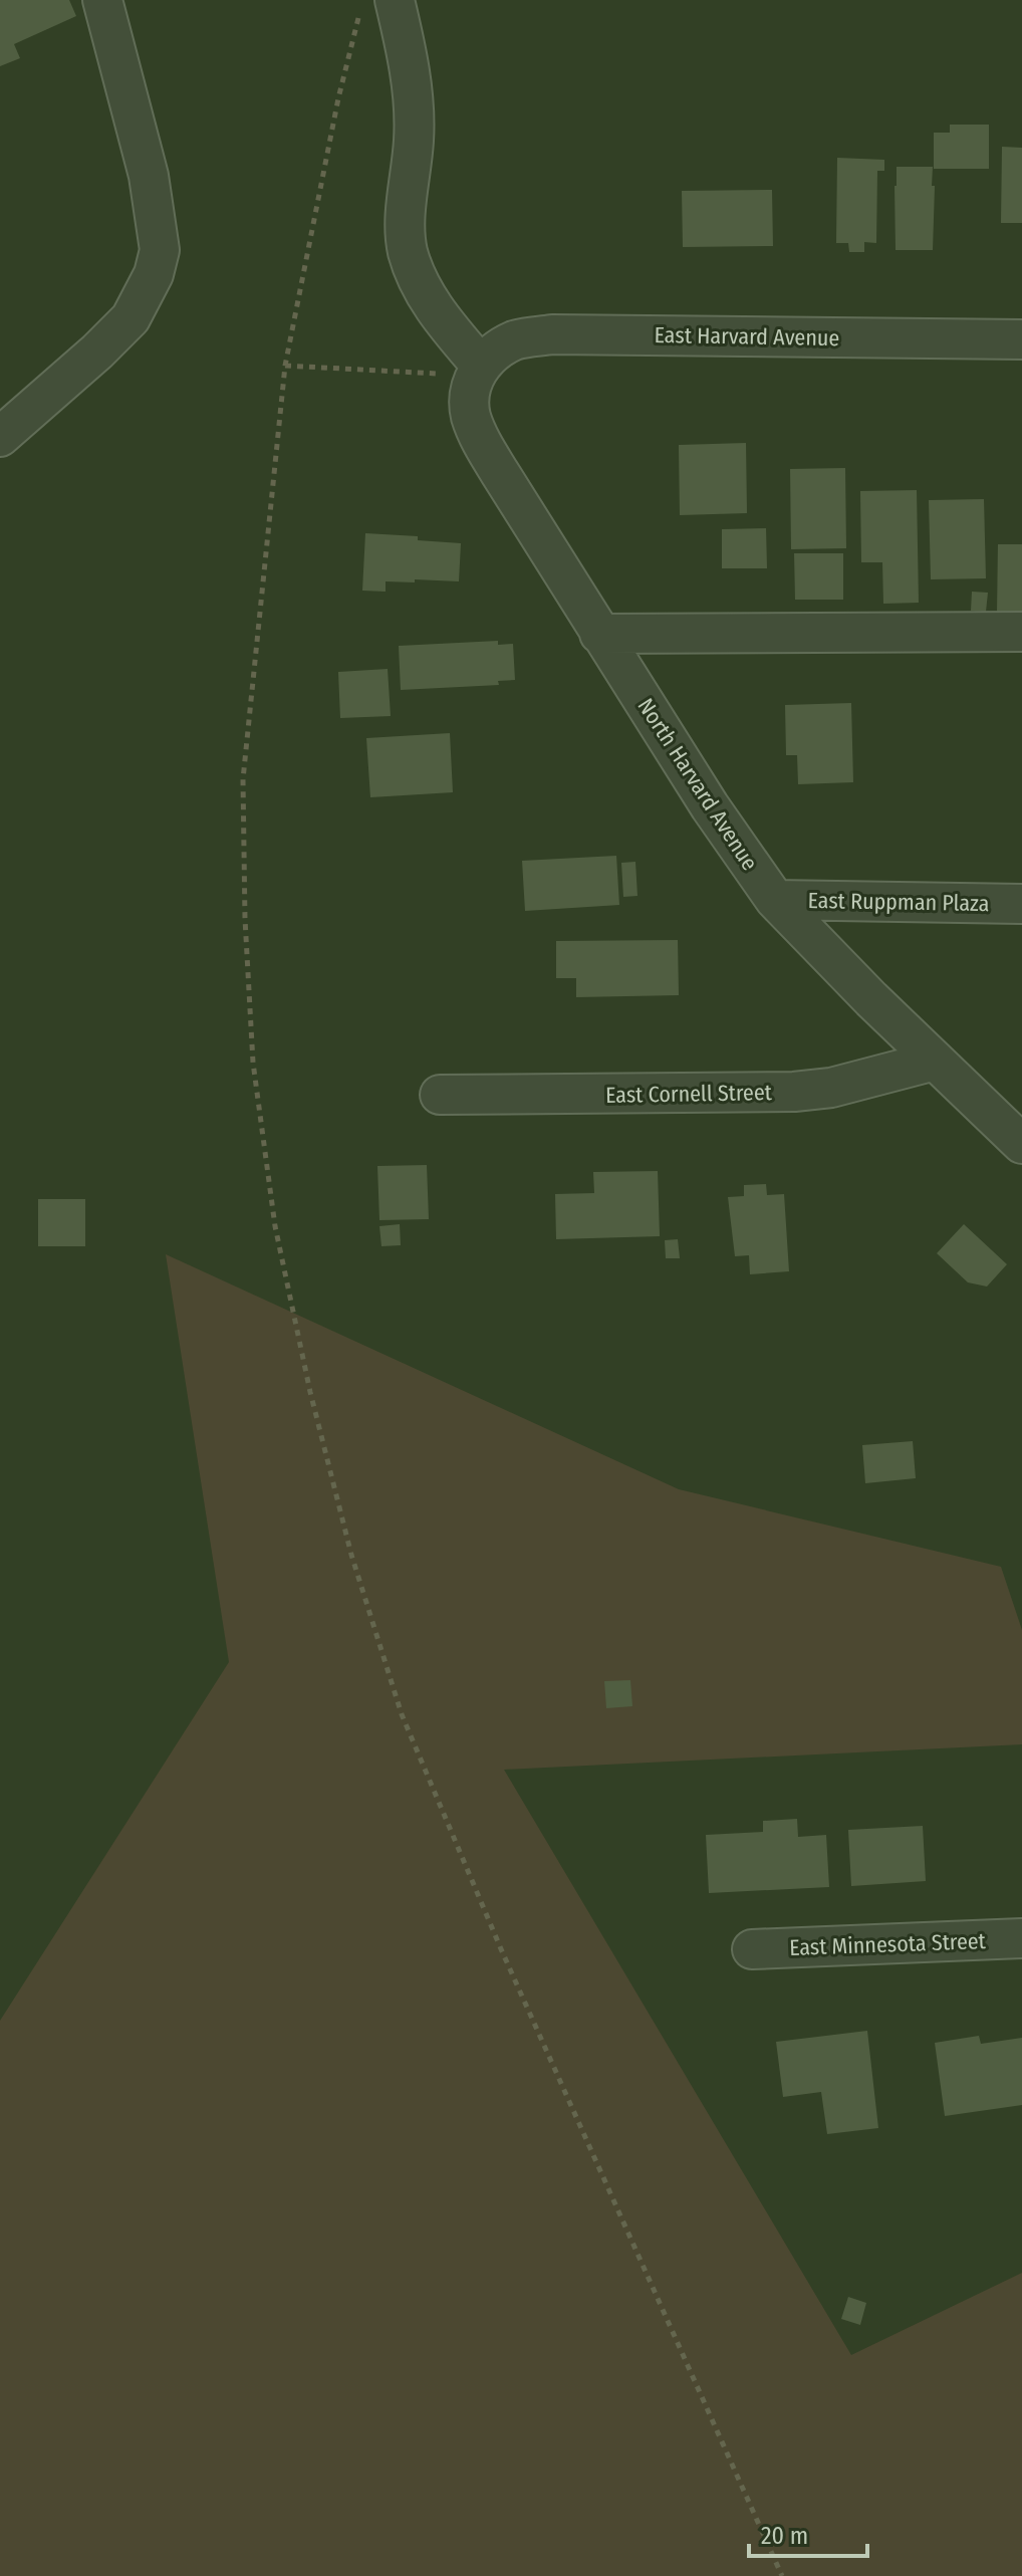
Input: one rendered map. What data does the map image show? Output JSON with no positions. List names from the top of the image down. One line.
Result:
{"streets":{"street":["East Harvard Avenue","North Harvard Avenue","East Ruppman Plaza","East Cornell Street","East Minnesota Street"]},"crossings":[["East Harvard Avenue","North Harvard Avenue"],["North Harvard Avenue","East Ruppman Plaza"],["North Harvard Avenue","East Cornell Street"]],"scale_bar":"20 m"}
